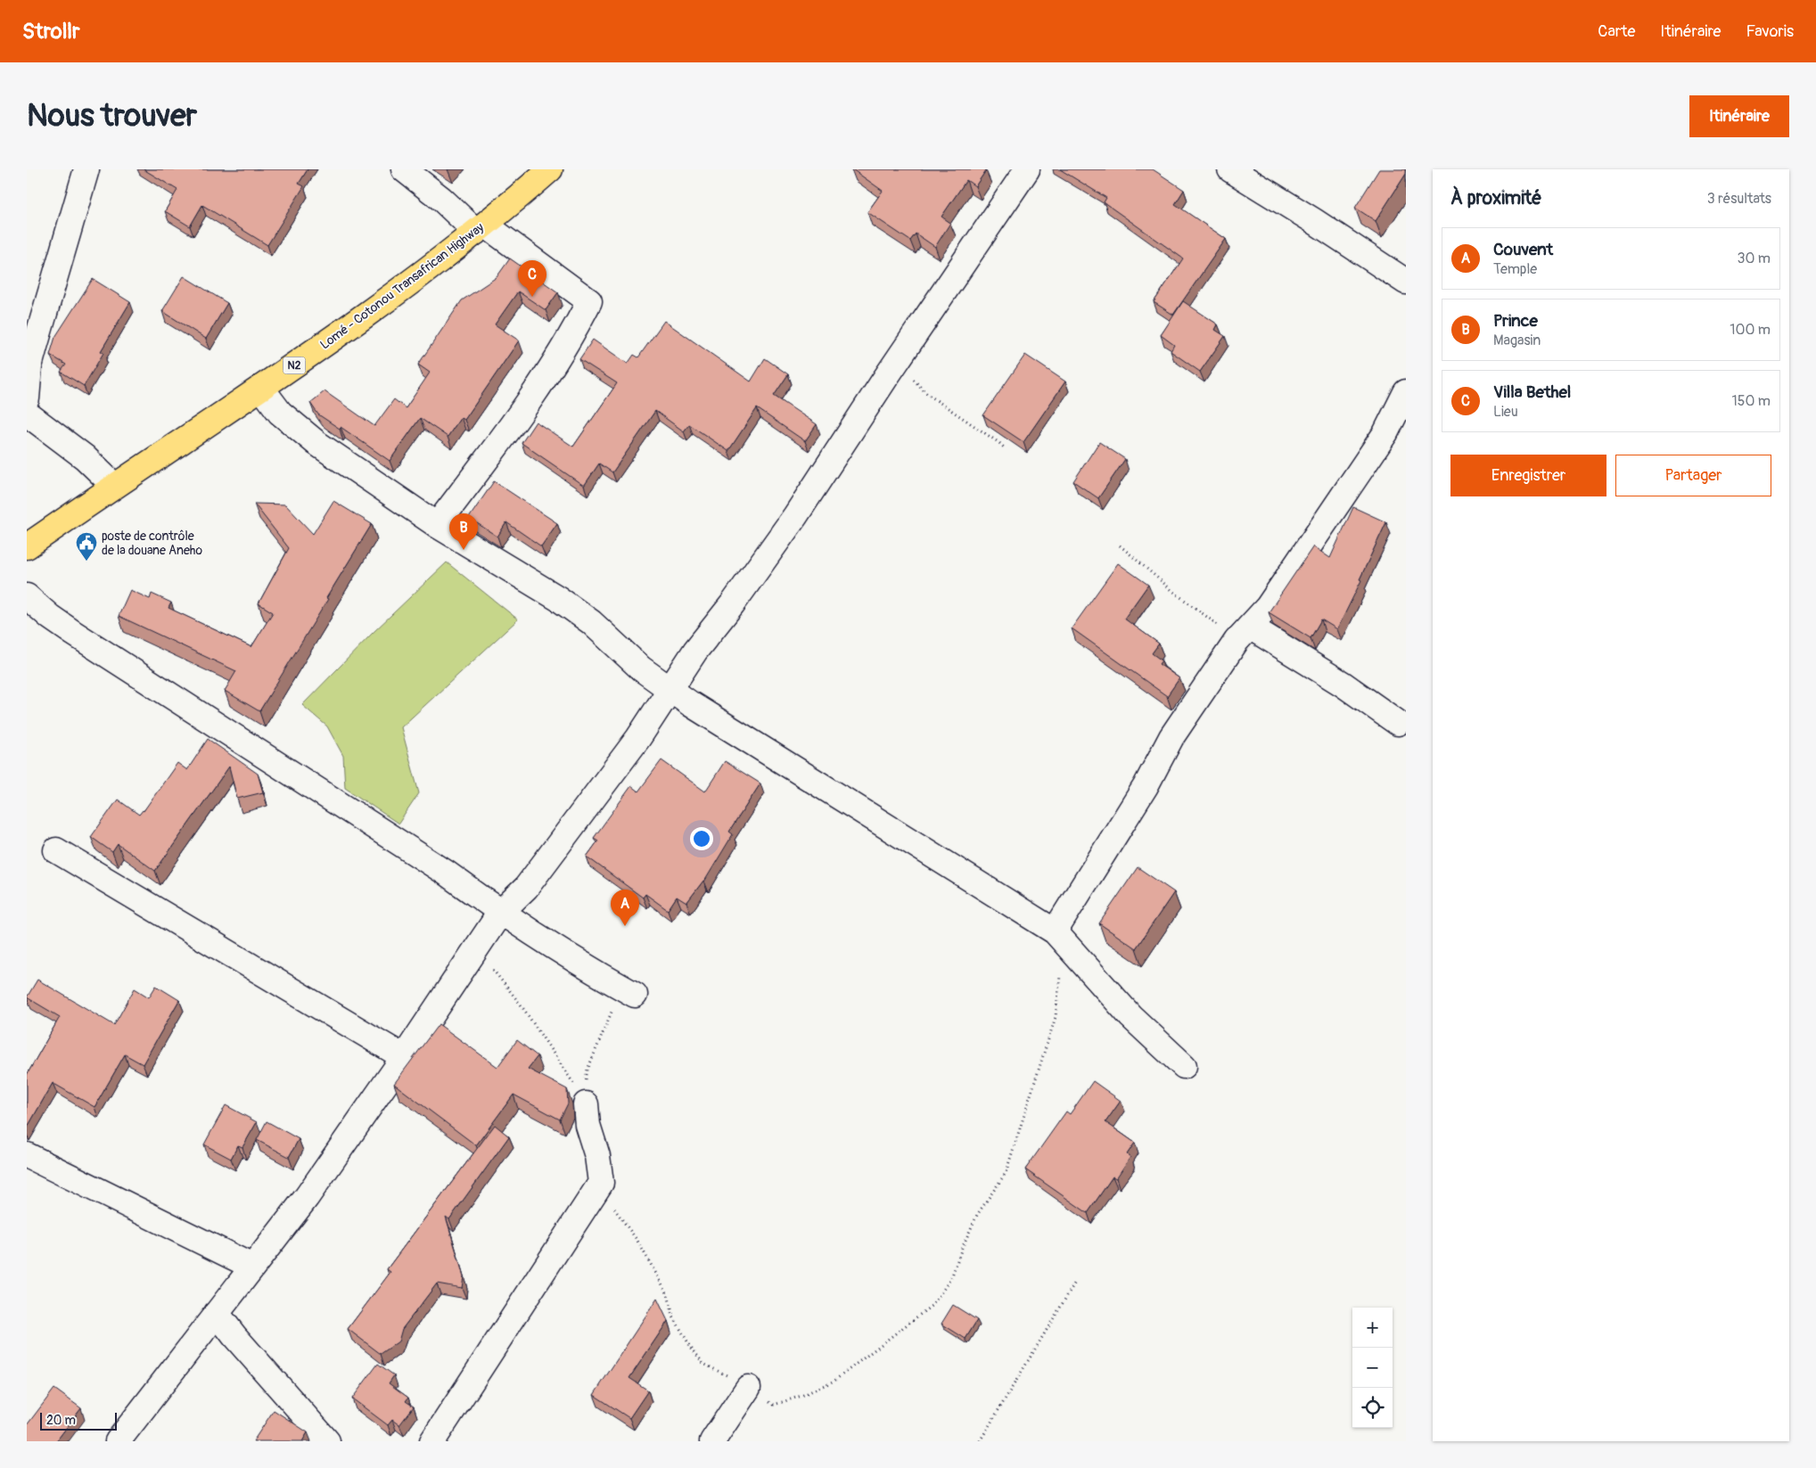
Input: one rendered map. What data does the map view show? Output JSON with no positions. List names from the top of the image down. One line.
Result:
{"streets":{"highway":["Lomé - Cotonou Transafrican Highway","N2"]},"places":{"public building":["poste de contrôle de la douane Aneho"]},"scale_bar":"20 m","page":{"header":"Strollr","nav":["Carte","Itinéraire","Favoris"],"buttons":["Itinéraire",["Enregistrer","Partager"]],"title":"Nous trouver","heading":["À proximité","3 résultats"],"list":[{"mark":"A","name":"Couvent","note":"Temple","value":"30 m"},{"mark":"B","name":"Prince","note":"Magasin","value":"100 m"},{"mark":"C","name":"Villa Bethel","note":"Lieu","value":"150 m"}],"pins":["C","B","A"],"map_buttons":["+","−"],"scale":"20 m"}}
